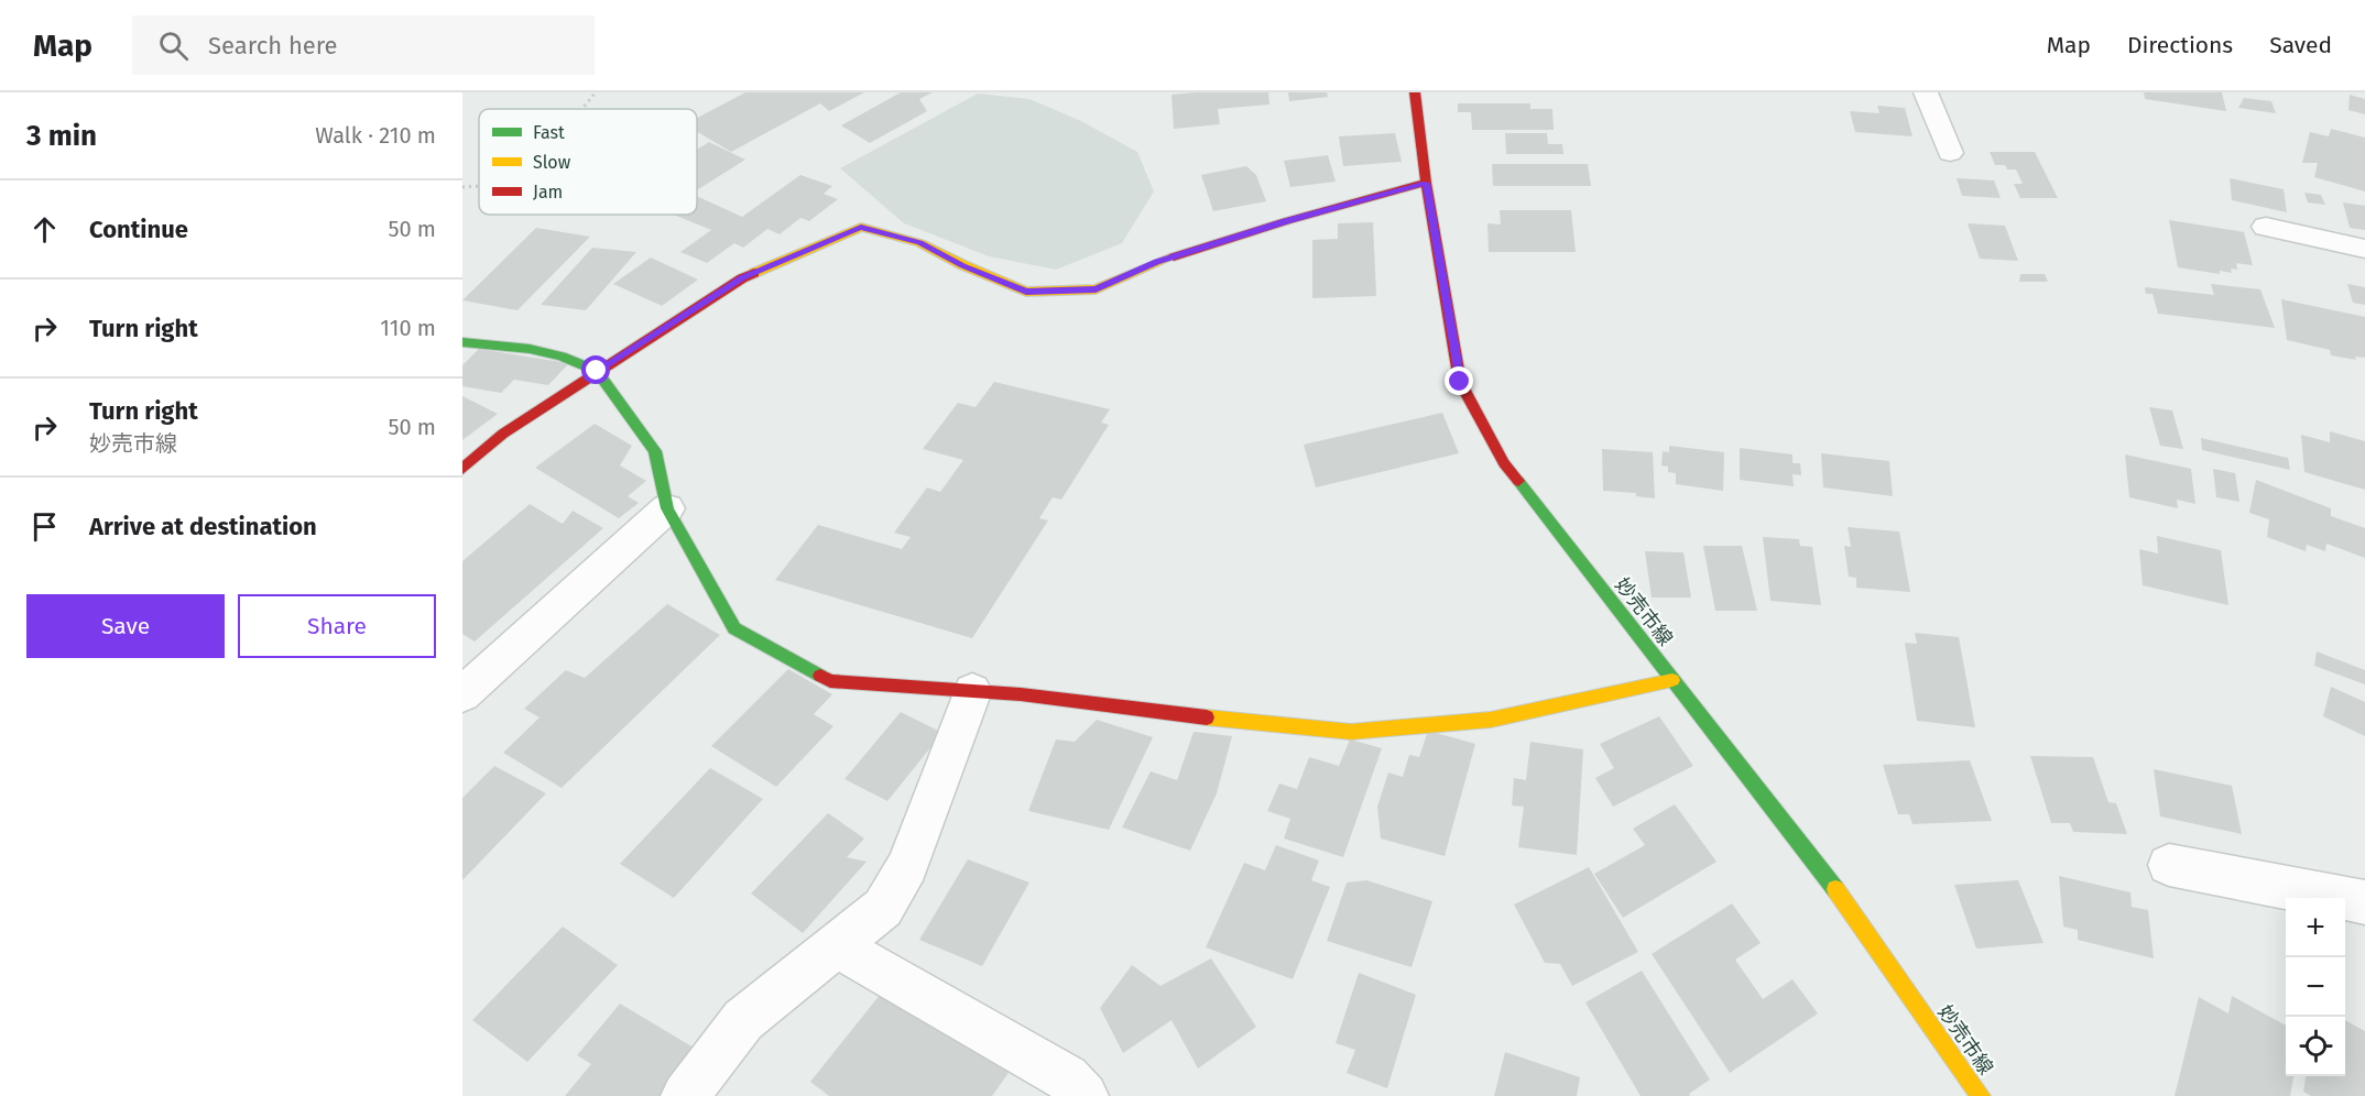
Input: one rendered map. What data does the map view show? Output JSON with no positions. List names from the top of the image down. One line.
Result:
{"streets":{"street":["妙売市線"]},"legend":["Fast","Slow","Jam"],"page":{"header":"Map","search":"Search here","nav":["Map","Directions","Saved"],"heading":["3 min","Walk · 210 m"],"list":[["Continue","50 m"],["Turn right","110 m"],["Turn right","妙売市線","50 m"],"Arrive at destination"],"buttons":["Save","Share"],"map_buttons":["+","−"]}}
